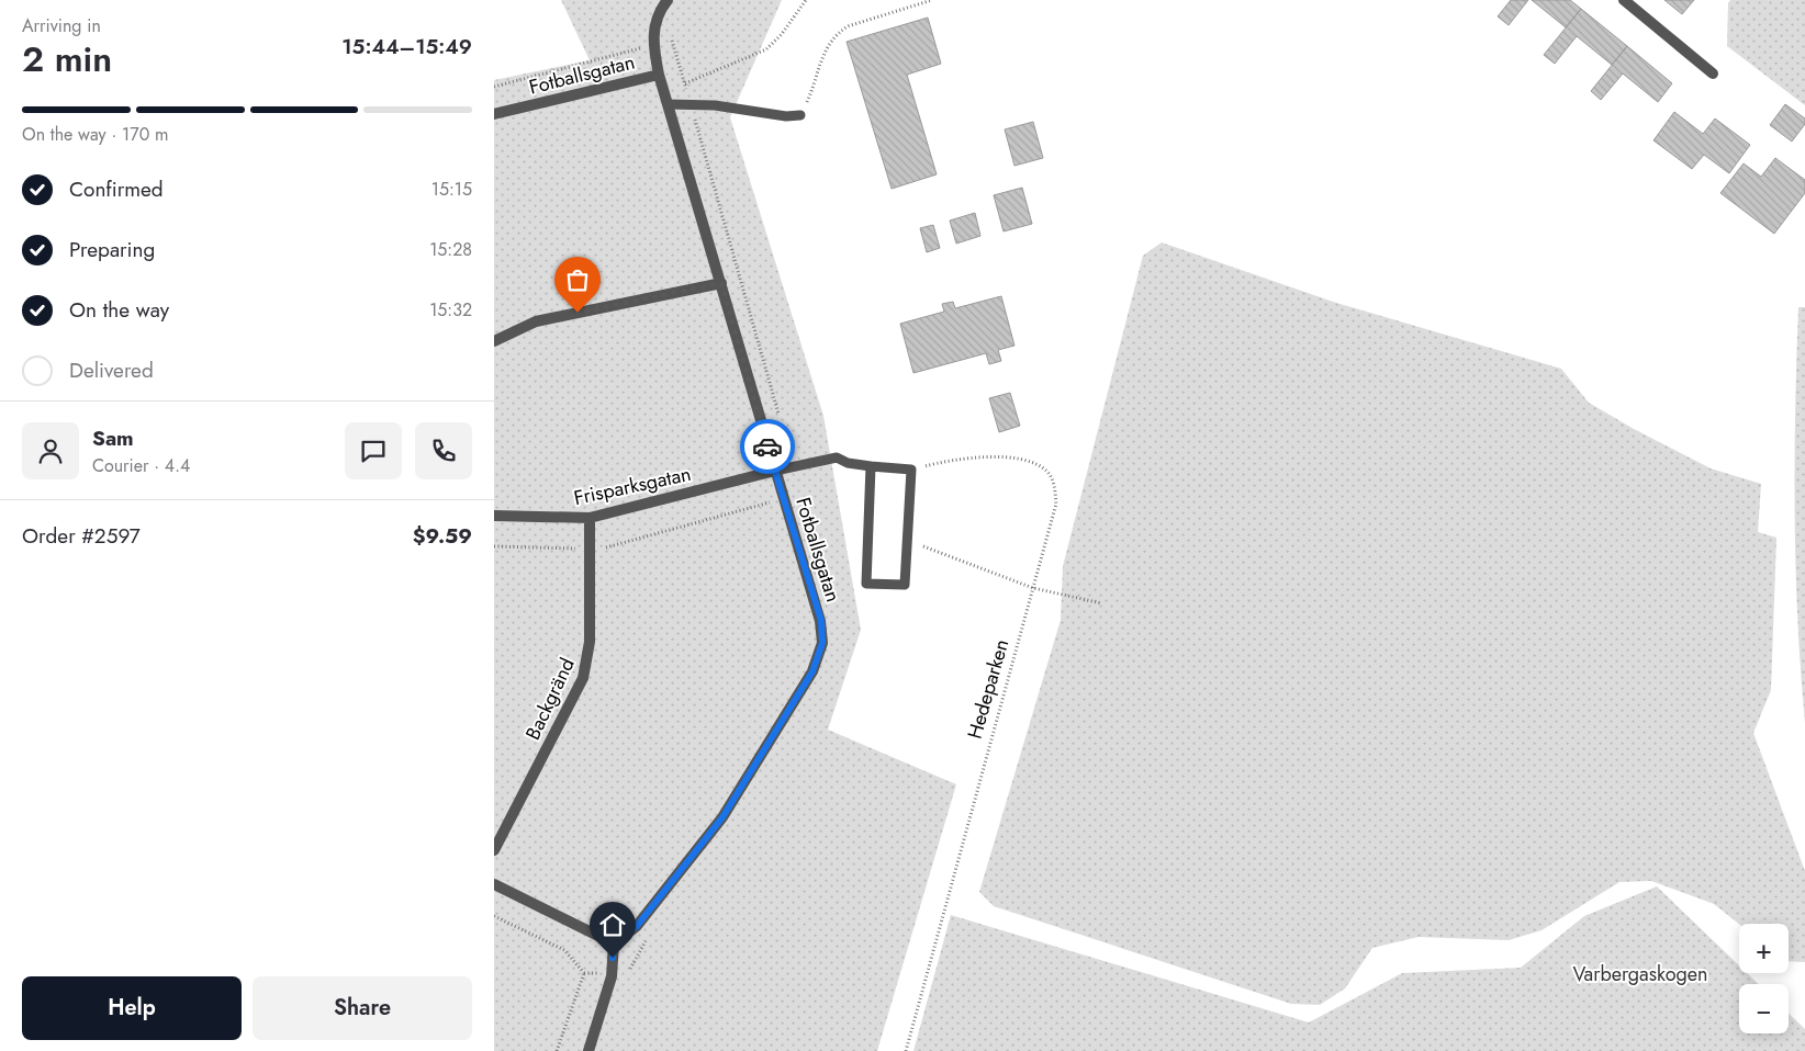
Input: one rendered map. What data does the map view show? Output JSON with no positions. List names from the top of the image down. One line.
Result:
{"streets":{"street":["Fotballsgatan","Frisparksgatan","Backgränd"],"path":["Hedeparken"]},"crossings":[["Fotballsgatan","Frisparksgatan"],["Frisparksgatan","Backgränd"]],"parks":["Varbergaskogen"],"page":{"heading":["2 min","Arriving in","15:44–15:49"],"panel":["Sam","Courier · 4.4","Order #2597","$9.59"],"bar":"On the way · 170 m","list":[["Confirmed","15:15"],["Preparing","15:28"],["On the way","15:32"],"Delivered"],"map_buttons":["+","−"],"buttons":["Help","Share"]}}
